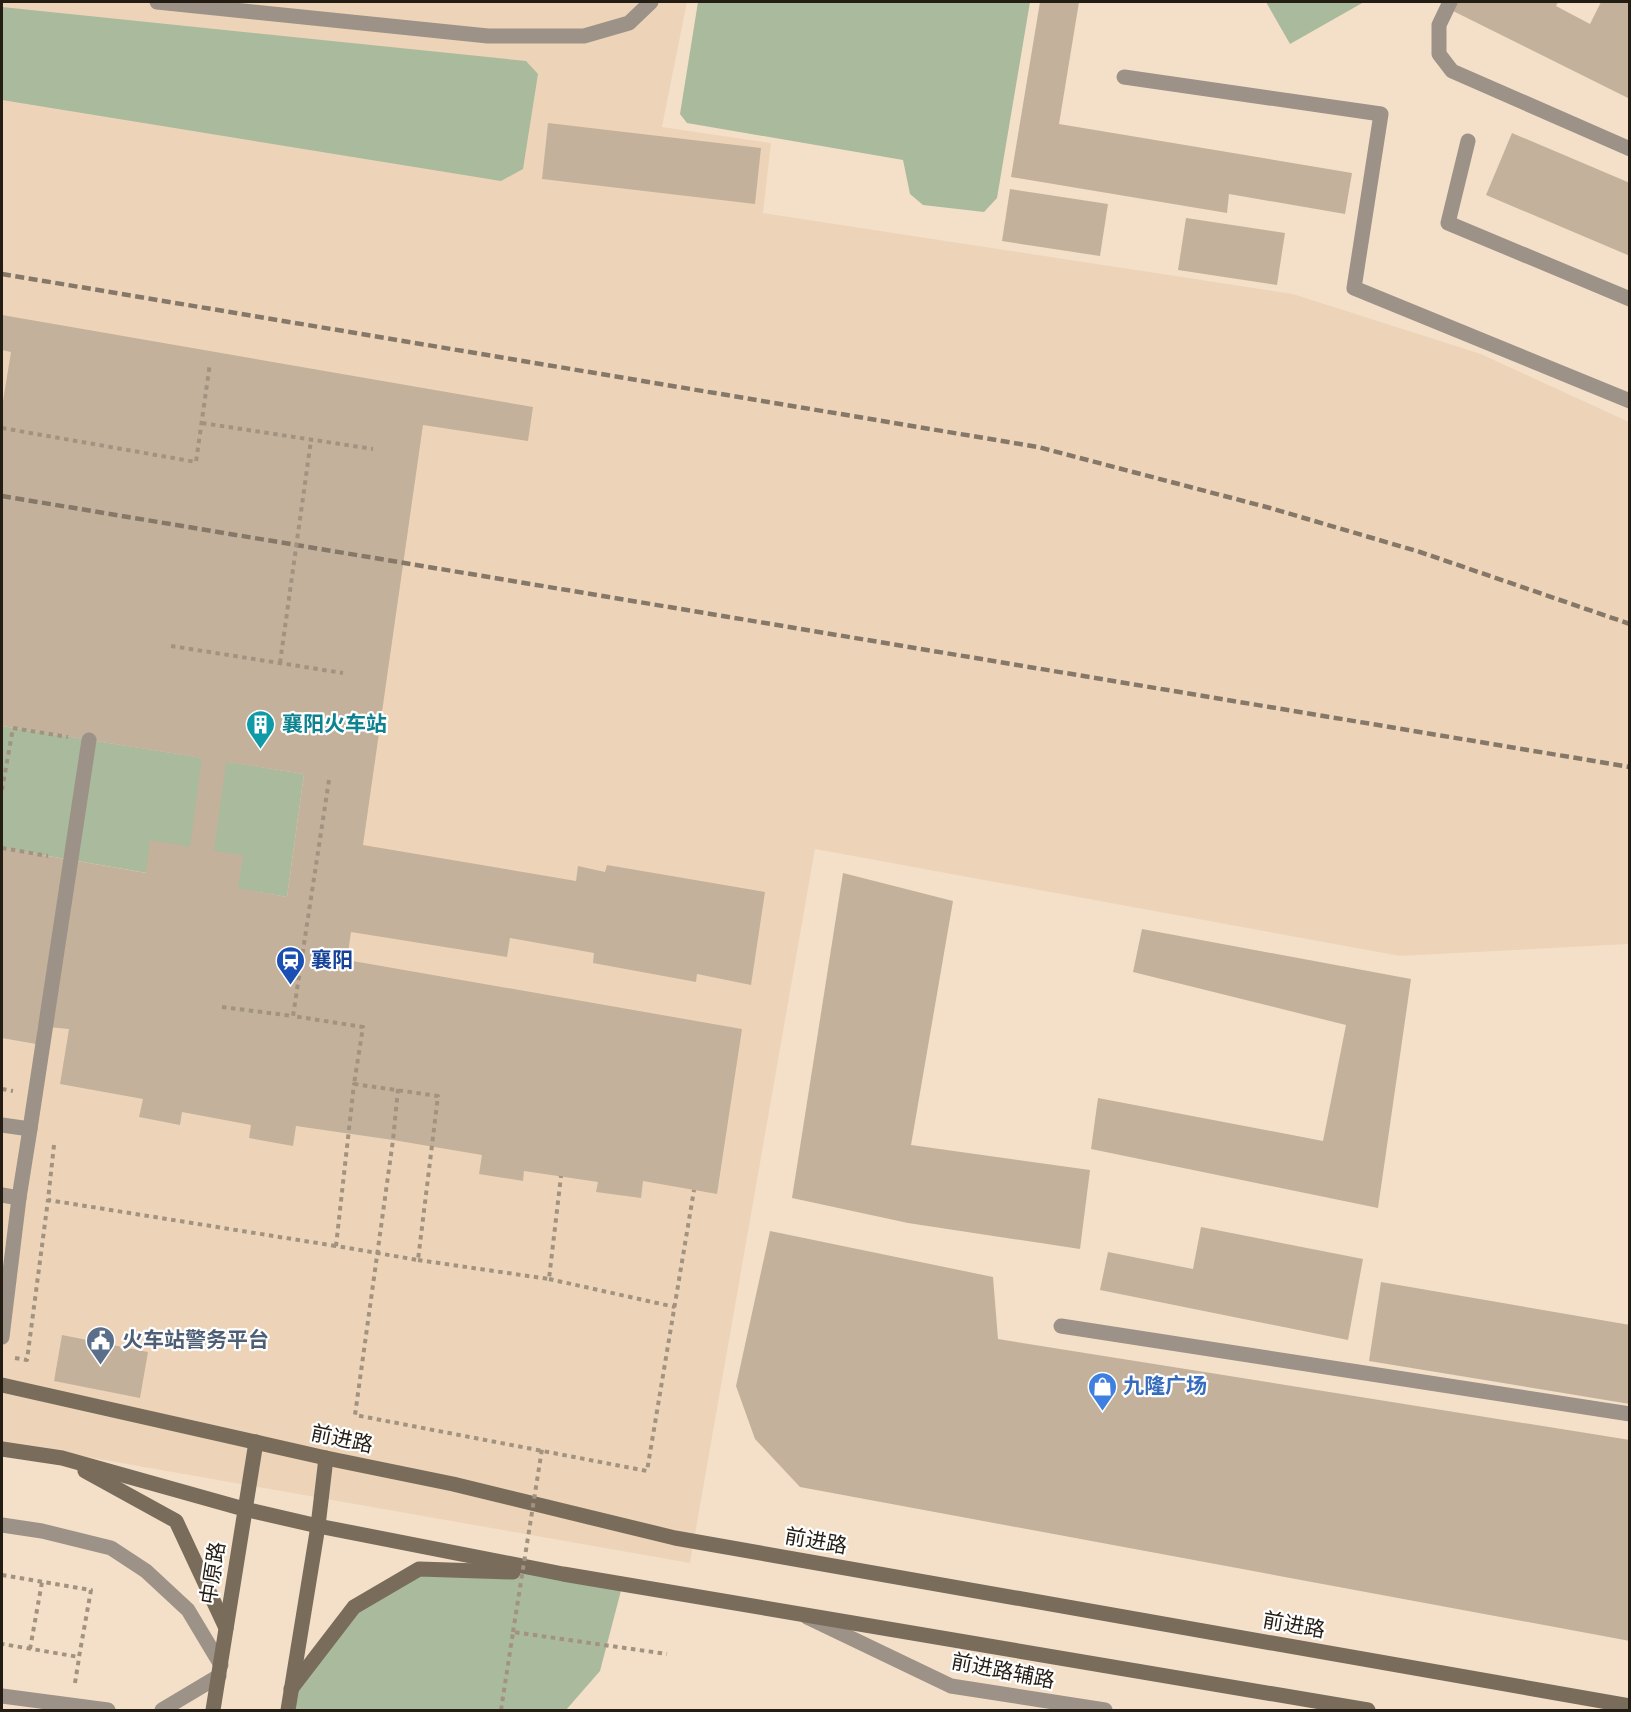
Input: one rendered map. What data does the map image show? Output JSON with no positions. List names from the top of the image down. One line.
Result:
{"streets":{"main road":["前进路","中原路"],"street":["前进路辅路"]},"crossings":[["前进路","中原路"]],"places":{"building":["襄阳火车站"],"station":["襄阳"],"public building":["火车站警务平台"],"shop":["九隆广场"]}}
